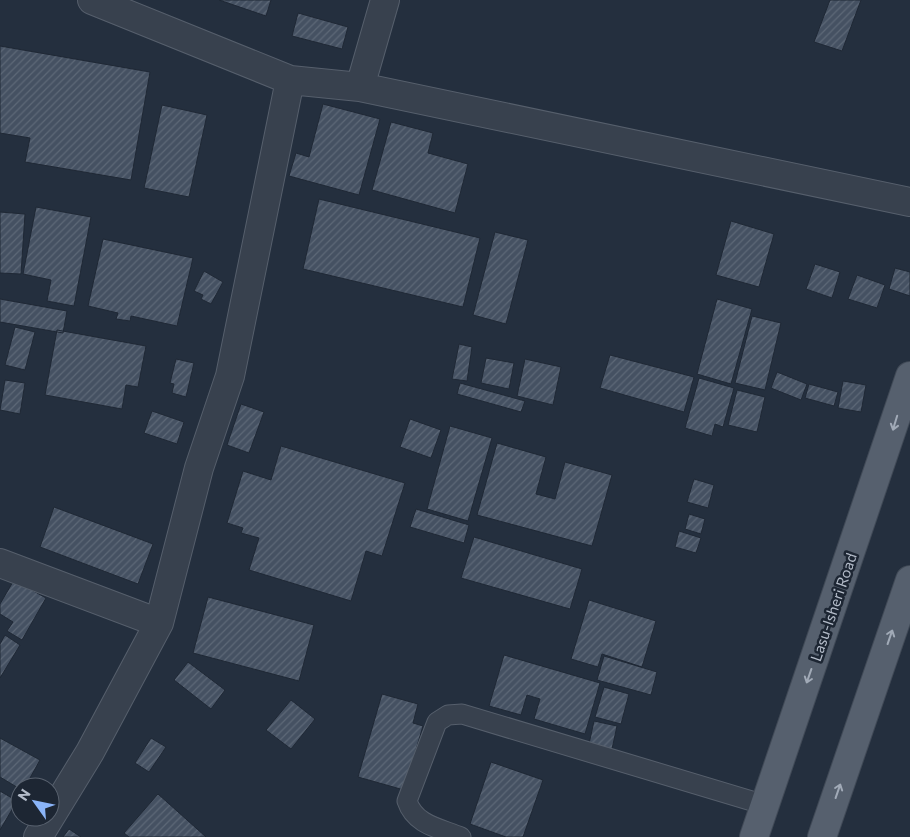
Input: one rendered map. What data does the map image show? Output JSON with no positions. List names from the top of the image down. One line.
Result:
{"streets":{"main road":["Lasu-Isheri Road"]},"north":"top left"}
